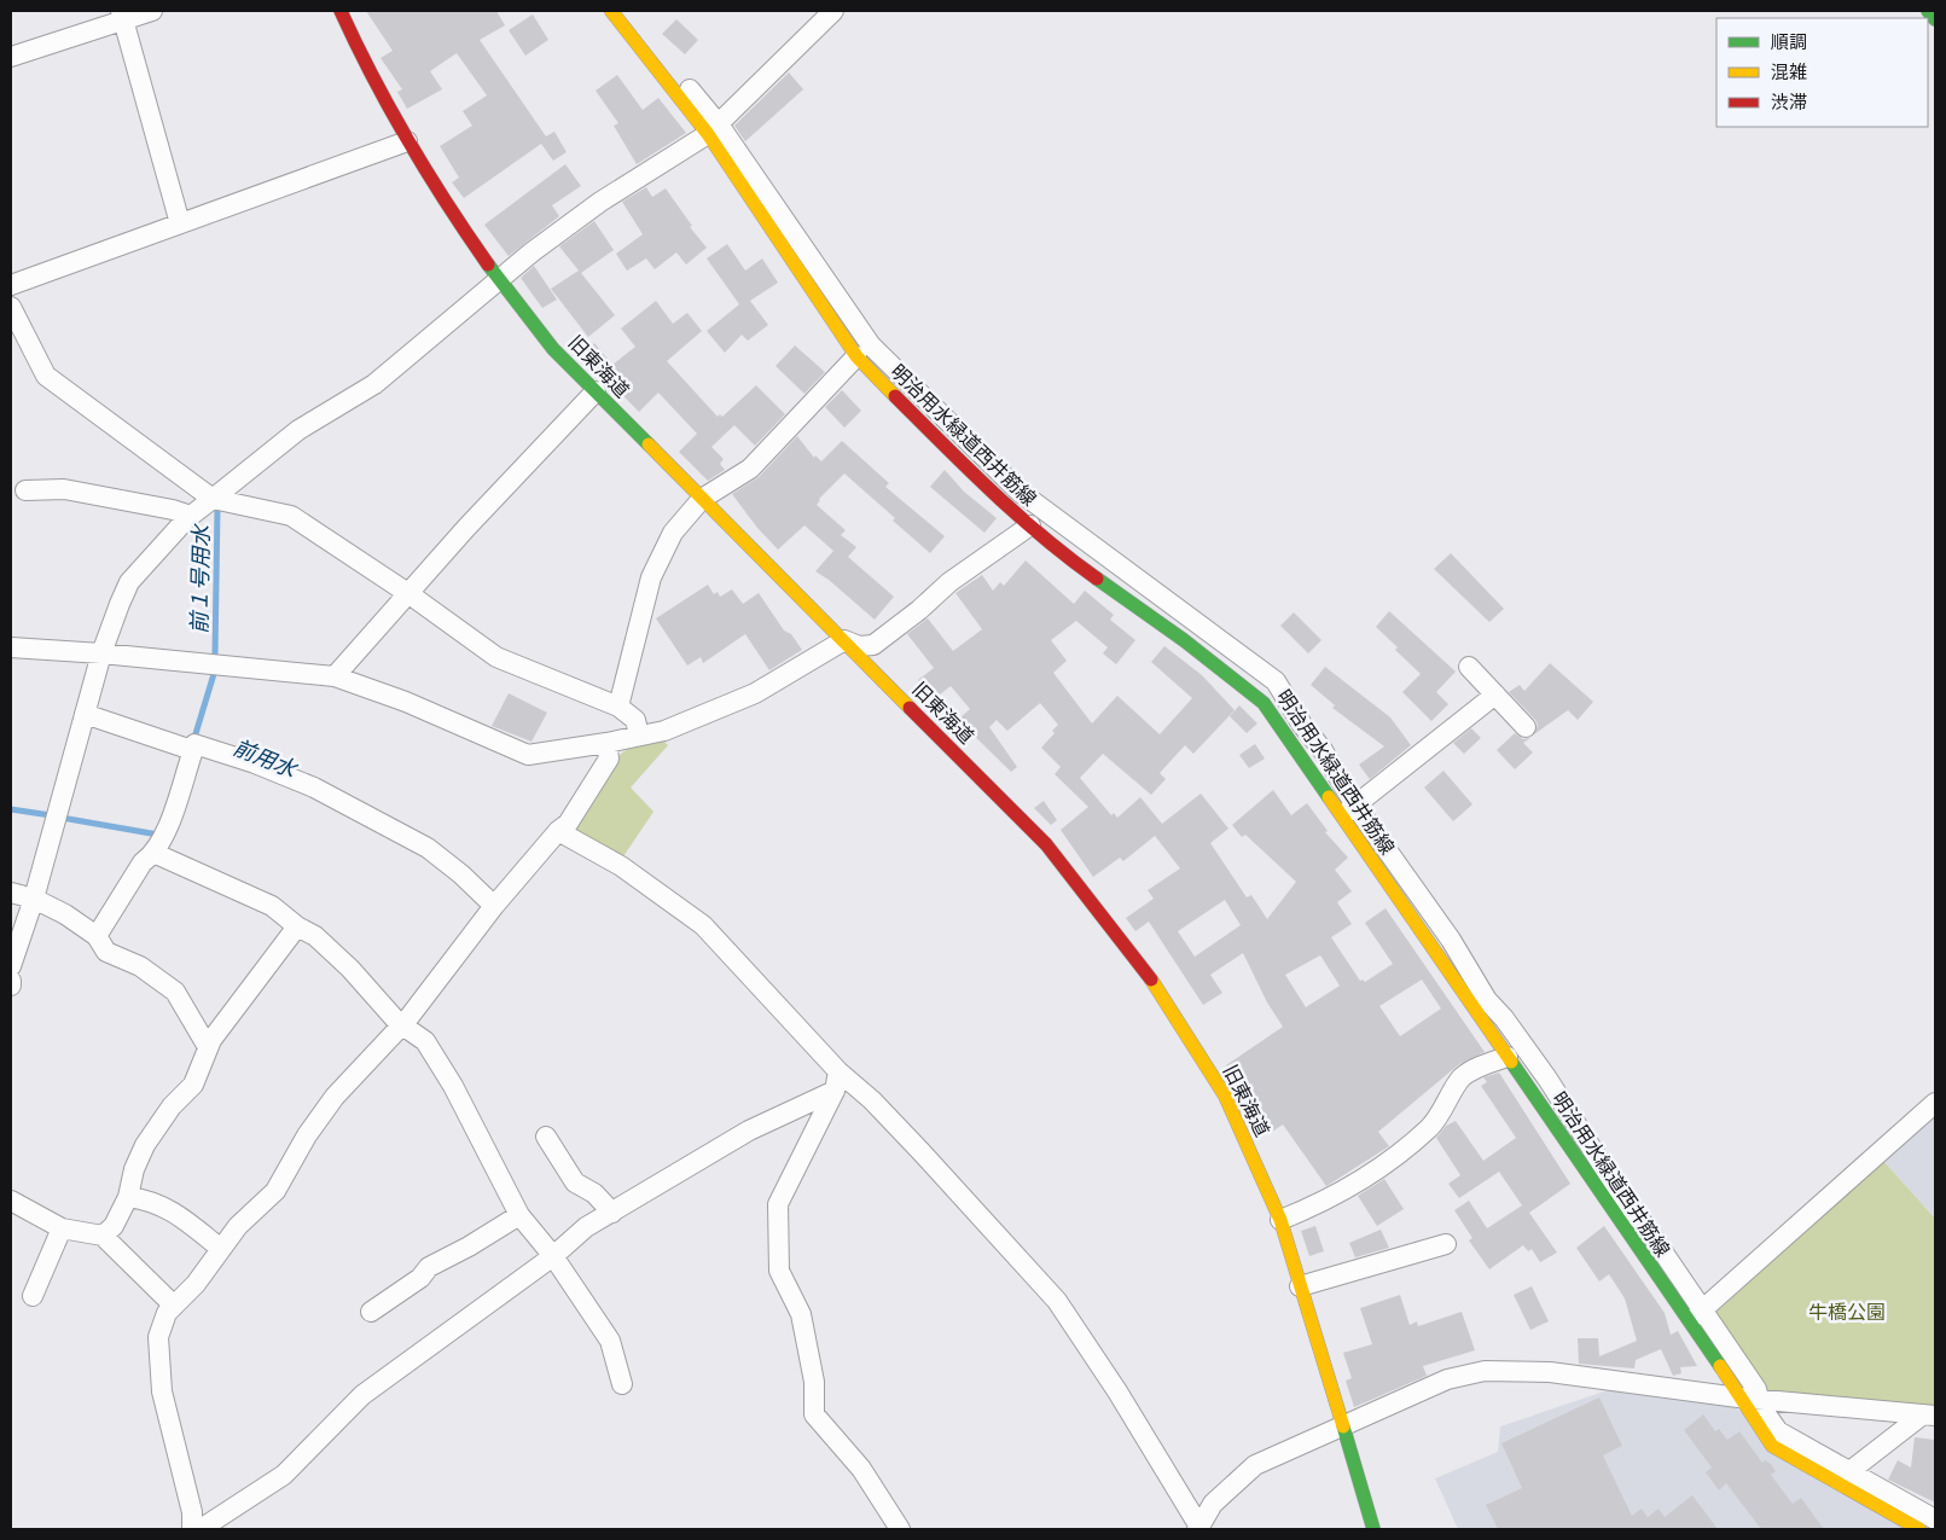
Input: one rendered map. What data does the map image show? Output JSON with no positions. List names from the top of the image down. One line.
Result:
{"streets":{"street":["旧東海道","明治用水緑道西井筋線"]},"water":["前１号用水","前用水"],"parks":["牛橋公園"],"legend":["順調","混雑","渋滞"]}
